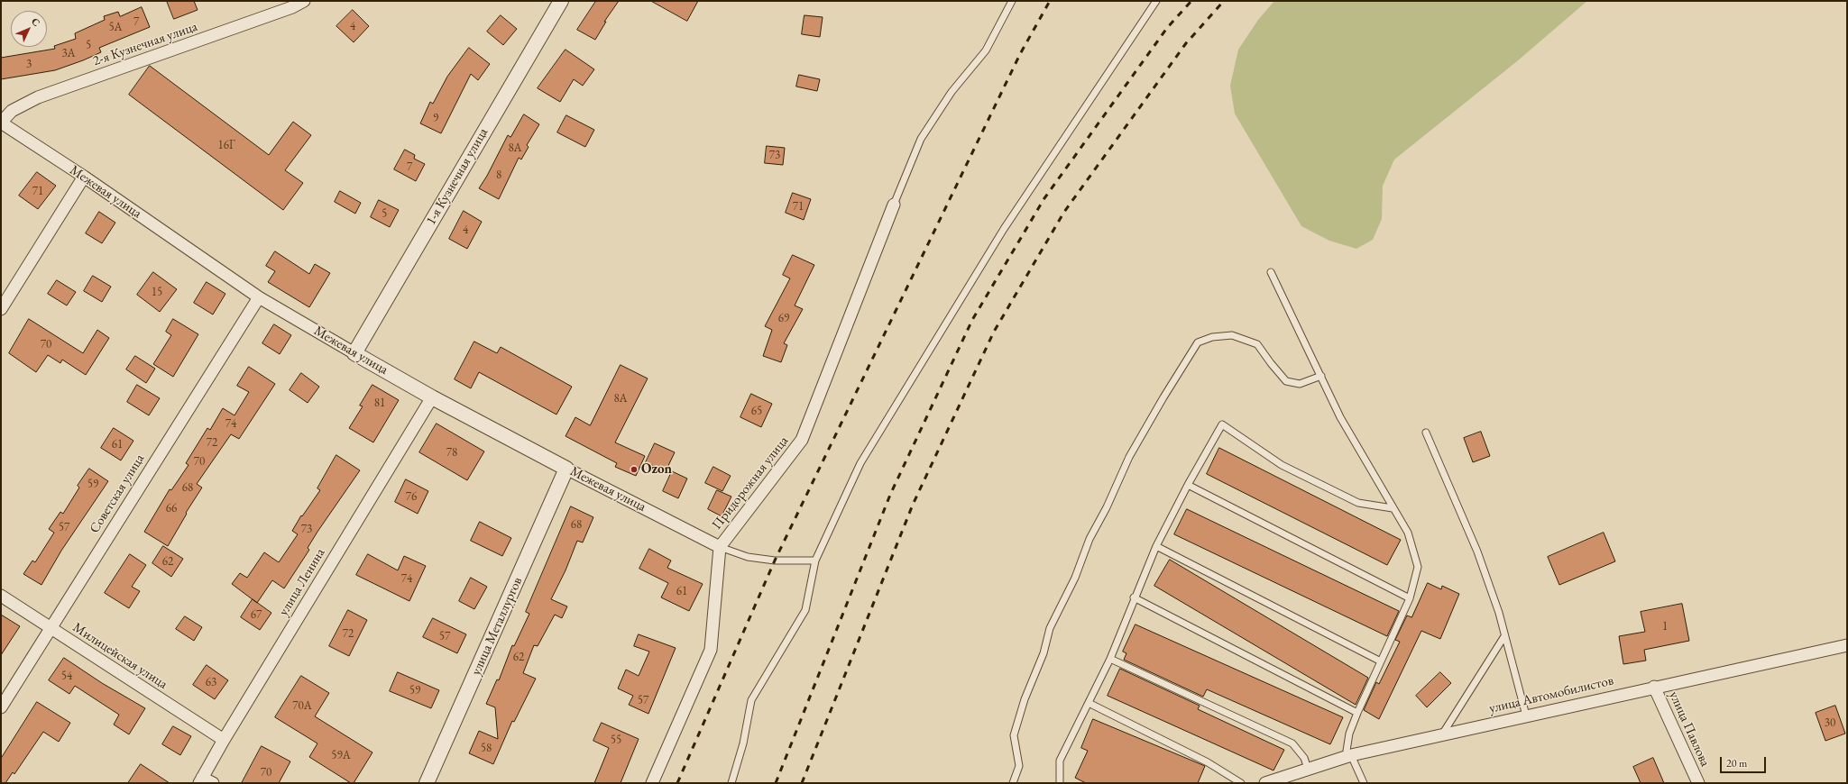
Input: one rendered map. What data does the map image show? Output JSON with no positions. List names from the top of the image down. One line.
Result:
{"streets":{"street":["2-я Кузнечная улица","1-я Кузнечная улица","Межевая улица","Придорожная улица","Советская улица","улица Ленина","улица Металлургов","Милицейская улица","улица Автомобилистов","улица Павлова"]},"crossings":[["2-я Кузнечная улица","Межевая улица"],["1-я Кузнечная улица","Межевая улица"],["Межевая улица","Придорожная улица"],["Межевая улица","Советская улица"],["Межевая улица","улица Ленина"],["Межевая улица","улица Металлургов"],["Советская улица","Милицейская улица"],["улица Ленина","Милицейская улица"],["улица Автомобилистов","улица Павлова"]],"places":["Ozon"],"house_numbers":["7","4","5А","5","3А","3","9","16Г","8А","73","7","8","71","71","5","4","15","69","70","8А","81","65","74","72","61","78","70","59","68","76","66","68","57","73","62","74","61","67","1","72","57","62","54","63","59","57","70А","30","55","58","59А","70"],"scale_bar":"20 m","north":"top right"}
